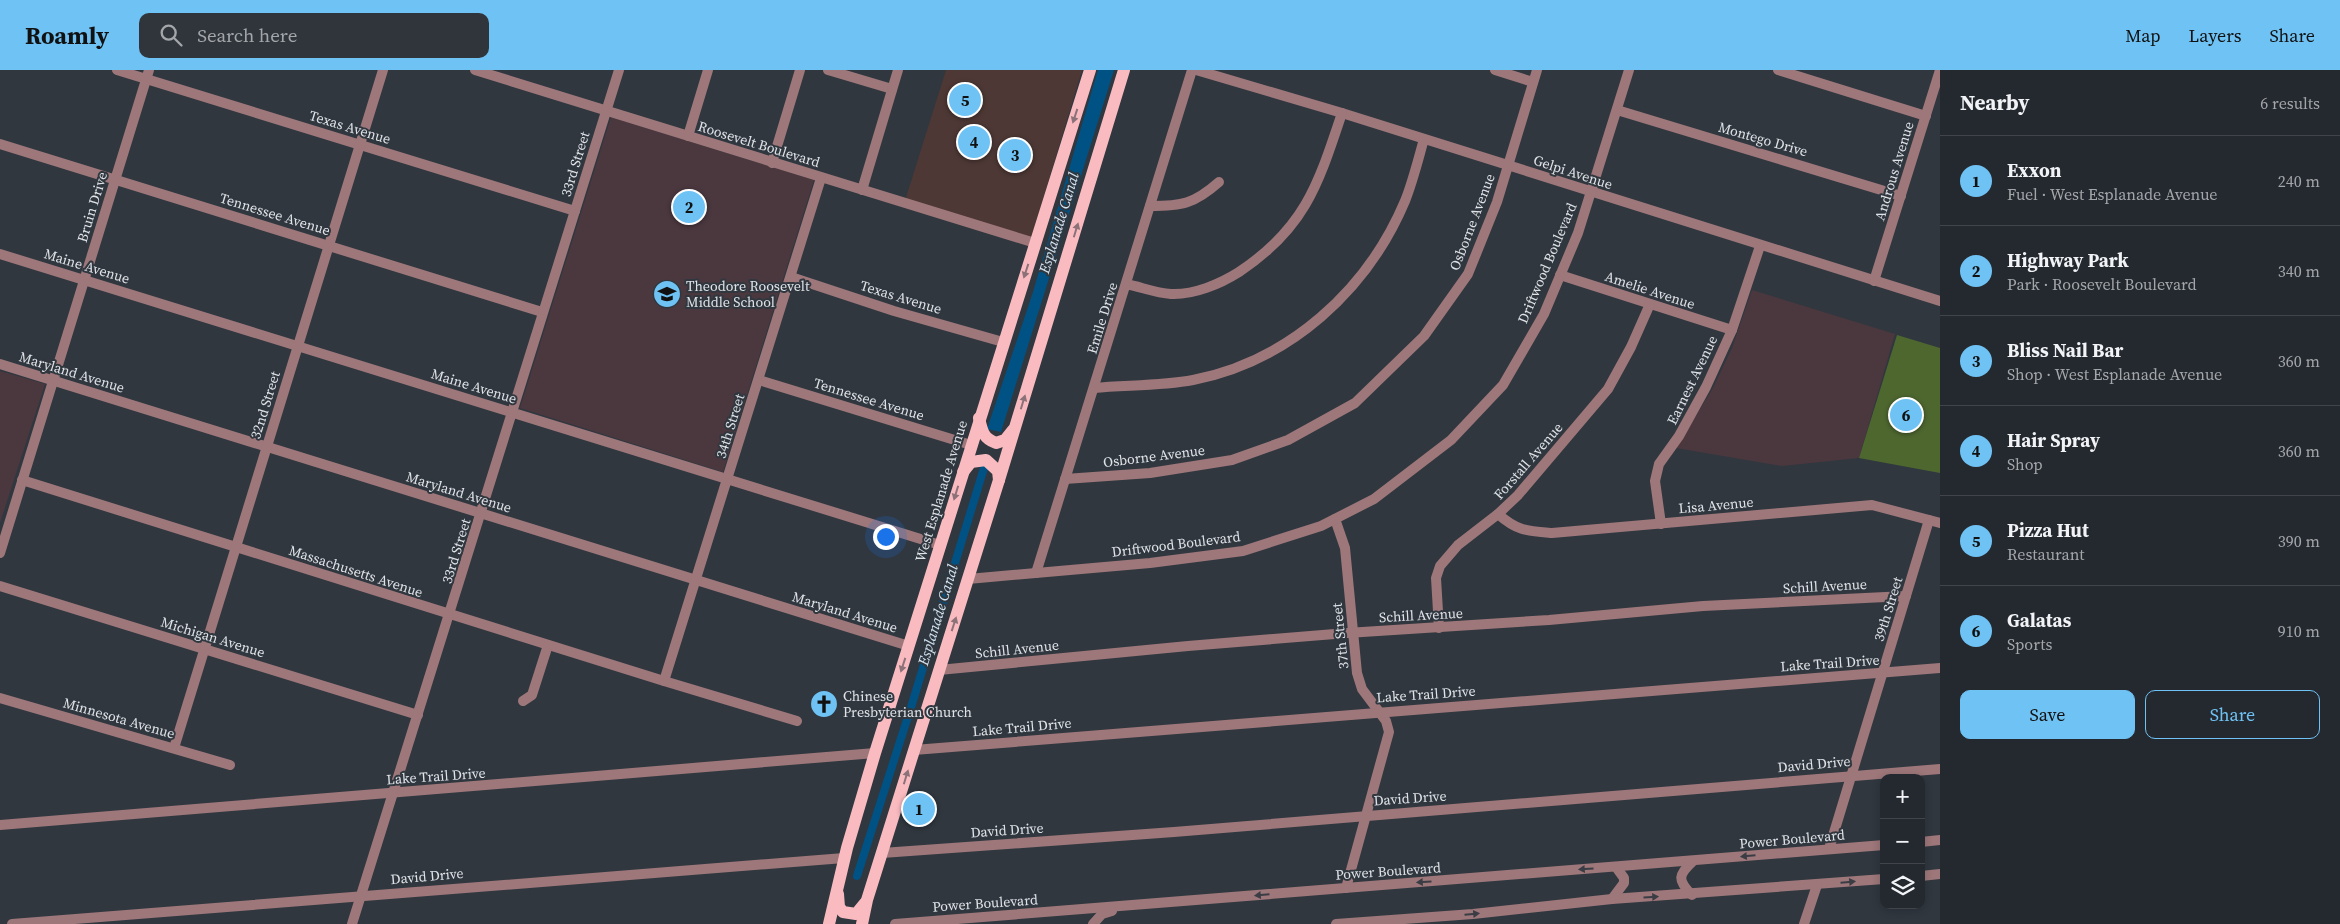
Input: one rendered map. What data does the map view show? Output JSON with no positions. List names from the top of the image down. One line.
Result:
{"streets":{"main road":["West Esplanade Avenue"],"street":["Texas Avenue","Montego Drive","Roosevelt Boulevard","33rd Street","Androus Avenue","Gelpi Avenue","Bruin Drive","Tennessee Avenue","Osborne Avenue","Driftwood Boulevard","Maine Avenue","Amelie Avenue","Emile Drive","Maryland Avenue","Earnest Avenue","32nd Street","34th Street","Forstall Avenue","Lisa Avenue","Massachusetts Avenue","Schill Avenue","39th Street","37th Street","Michigan Avenue","Lake Trail Drive","Minnesota Avenue","David Drive","Power Boulevard"]},"crossings":[["Texas Avenue","33rd Street"],["Texas Avenue","Bruin Drive"],["Texas Avenue","32nd Street"],["Texas Avenue","34th Street"],["Texas Avenue","West Esplanade Avenue"],["Montego Drive","Androus Avenue"],["Montego Drive","Driftwood Boulevard"],["Roosevelt Boulevard","33rd Street"],["Roosevelt Boulevard","34th Street"],["Roosevelt Boulevard","West Esplanade Avenue"],["33rd Street","Tennessee Avenue"],["33rd Street","Maine Avenue"],["33rd Street","Maryland Avenue"],["33rd Street","Massachusetts Avenue"],["33rd Street","Michigan Avenue"],["33rd Street","Lake Trail Drive"],["33rd Street","David Drive"],["Androus Avenue","Gelpi Avenue"],["Gelpi Avenue","Osborne Avenue"],["Gelpi Avenue","Driftwood Boulevard"],["Gelpi Avenue","Earnest Avenue"],["Bruin Drive","Tennessee Avenue"],["Bruin Drive","Maine Avenue"],["Bruin Drive","Maryland Avenue"],["Bruin Drive","Massachusetts Avenue"],["Tennessee Avenue","32nd Street"],["Tennessee Avenue","34th Street"],["Tennessee Avenue","West Esplanade Avenue"],["Osborne Avenue","Emile Drive"],["Driftwood Boulevard","Amelie Avenue"],["Driftwood Boulevard","Emile Drive"],["Driftwood Boulevard","37th Street"],["Maine Avenue","32nd Street"],["Maine Avenue","34th Street"],["Maine Avenue","West Esplanade Avenue"],["Amelie Avenue","Earnest Avenue"],["Amelie Avenue","Forstall Avenue"],["Maryland Avenue","32nd Street"],["Maryland Avenue","34th Street"],["Maryland Avenue","West Esplanade Avenue"],["Earnest Avenue","Lisa Avenue"],["32nd Street","Massachusetts Avenue"],["32nd Street","Michigan Avenue"],["32nd Street","Minnesota Avenue"],["34th Street","Massachusetts Avenue"],["Forstall Avenue","Lisa Avenue"],["Forstall Avenue","Schill Avenue"],["West Esplanade Avenue","Lake Trail Drive"],["West Esplanade Avenue","David Drive"],["Lisa Avenue","39th Street"],["Schill Avenue","39th Street"],["Schill Avenue","37th Street"],["39th Street","Lake Trail Drive"],["39th Street","David Drive"],["39th Street","Power Boulevard"],["37th Street","Lake Trail Drive"],["37th Street","David Drive"],["37th Street","Power Boulevard"]],"water":["Esplanade Canal"],"places":{"school or university":["Theodore Roosevelt Middle School"],"church":["Chinese Presbyterian Church"]},"page":{"header":"Roamly","search":"Search here","nav":["Map","Layers","Share"],"heading":["Nearby","6 results"],"pins":["5","4","3","2","6","1"],"list":[{"mark":"1","name":"Exxon","note":"Fuel · West Esplanade Avenue","value":"240 m"},{"mark":"2","name":"Highway Park","note":"Park · Roosevelt Boulevard","value":"340 m"},{"mark":"3","name":"Bliss Nail Bar","note":"Shop · West Esplanade Avenue","value":"360 m"},{"mark":"4","name":"Hair Spray","note":"Shop","value":"360 m"},{"mark":"5","name":"Pizza Hut","note":"Restaurant","value":"390 m"},{"mark":"6","name":"Galatas","note":"Sports","value":"910 m"}],"buttons":["Save","Share"],"map_buttons":["+","−"]}}
